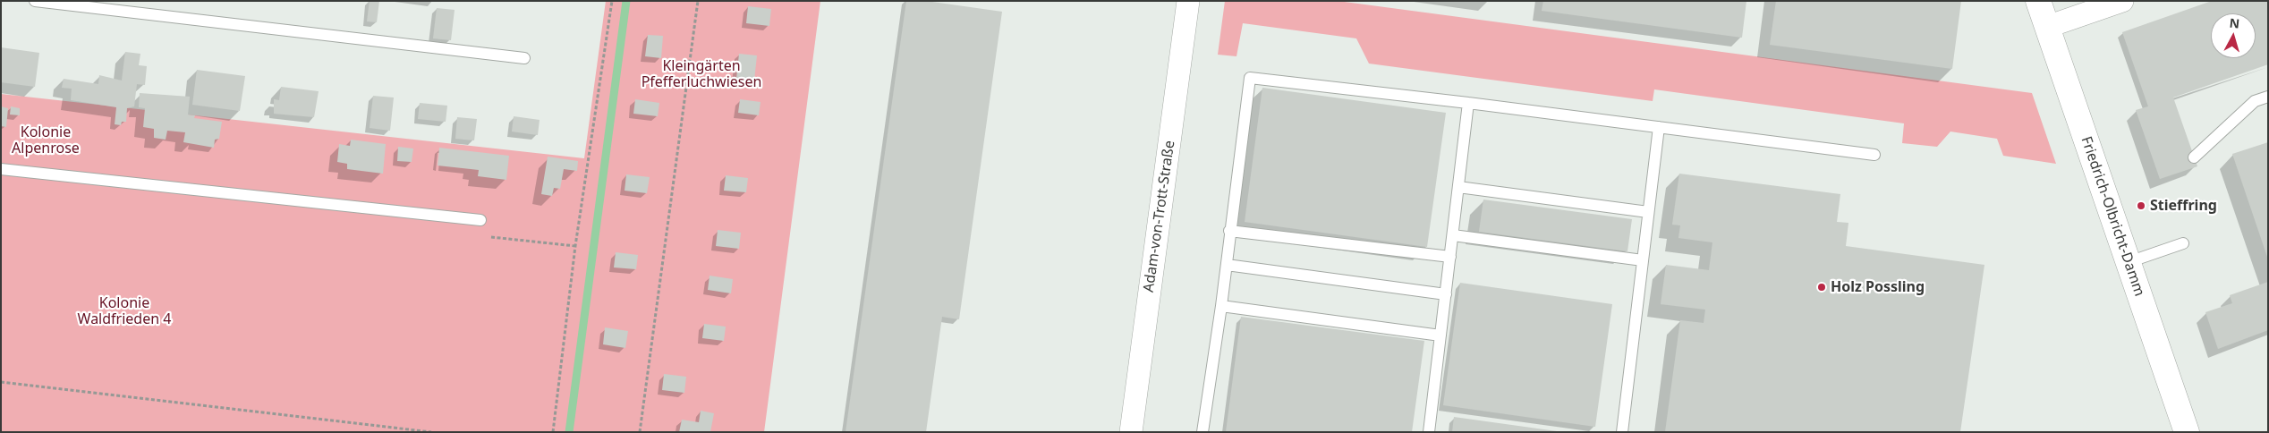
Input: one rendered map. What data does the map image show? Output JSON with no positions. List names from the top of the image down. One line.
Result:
{"streets":{"street":["Adam-von-Trott-Straße","Friedrich-Olbricht-Damm"]},"parks":["Kleingärten Pfefferluchwiesen","Kolonie Alpenrose","Kolonie Waldfrieden 4"],"places":["Stieffring","Holz Possling"],"north":"top"}
